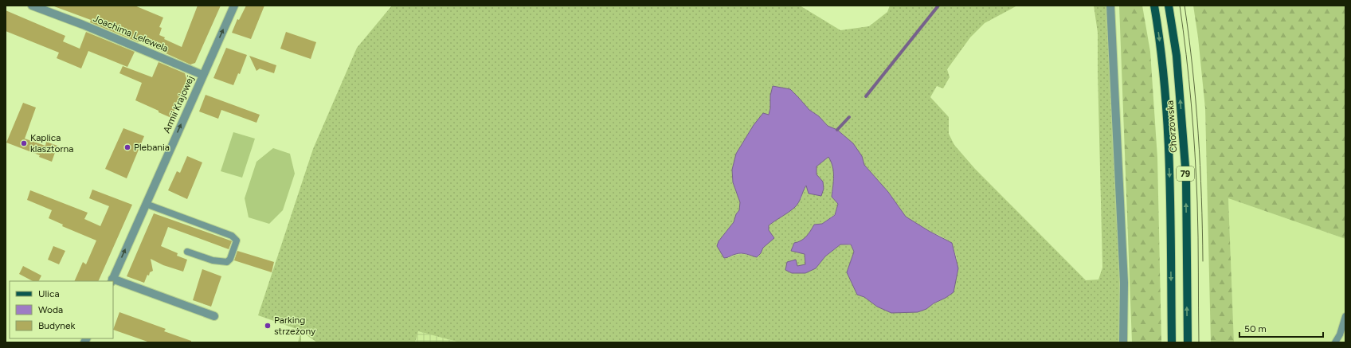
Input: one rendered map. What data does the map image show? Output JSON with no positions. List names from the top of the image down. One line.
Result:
{"streets":{"main road":["Chorzowska","79"],"street":["Joachima Lelewela","Armii Krajowej"]},"crossings":[["Joachima Lelewela","Armii Krajowej"]],"one_way":["Armii Krajowej"],"places":["Kaplica klasztorna","Plebania","Parking strzeżony"],"legend":["Ulica","Woda","Budynek"],"scale_bar":"50 m"}
